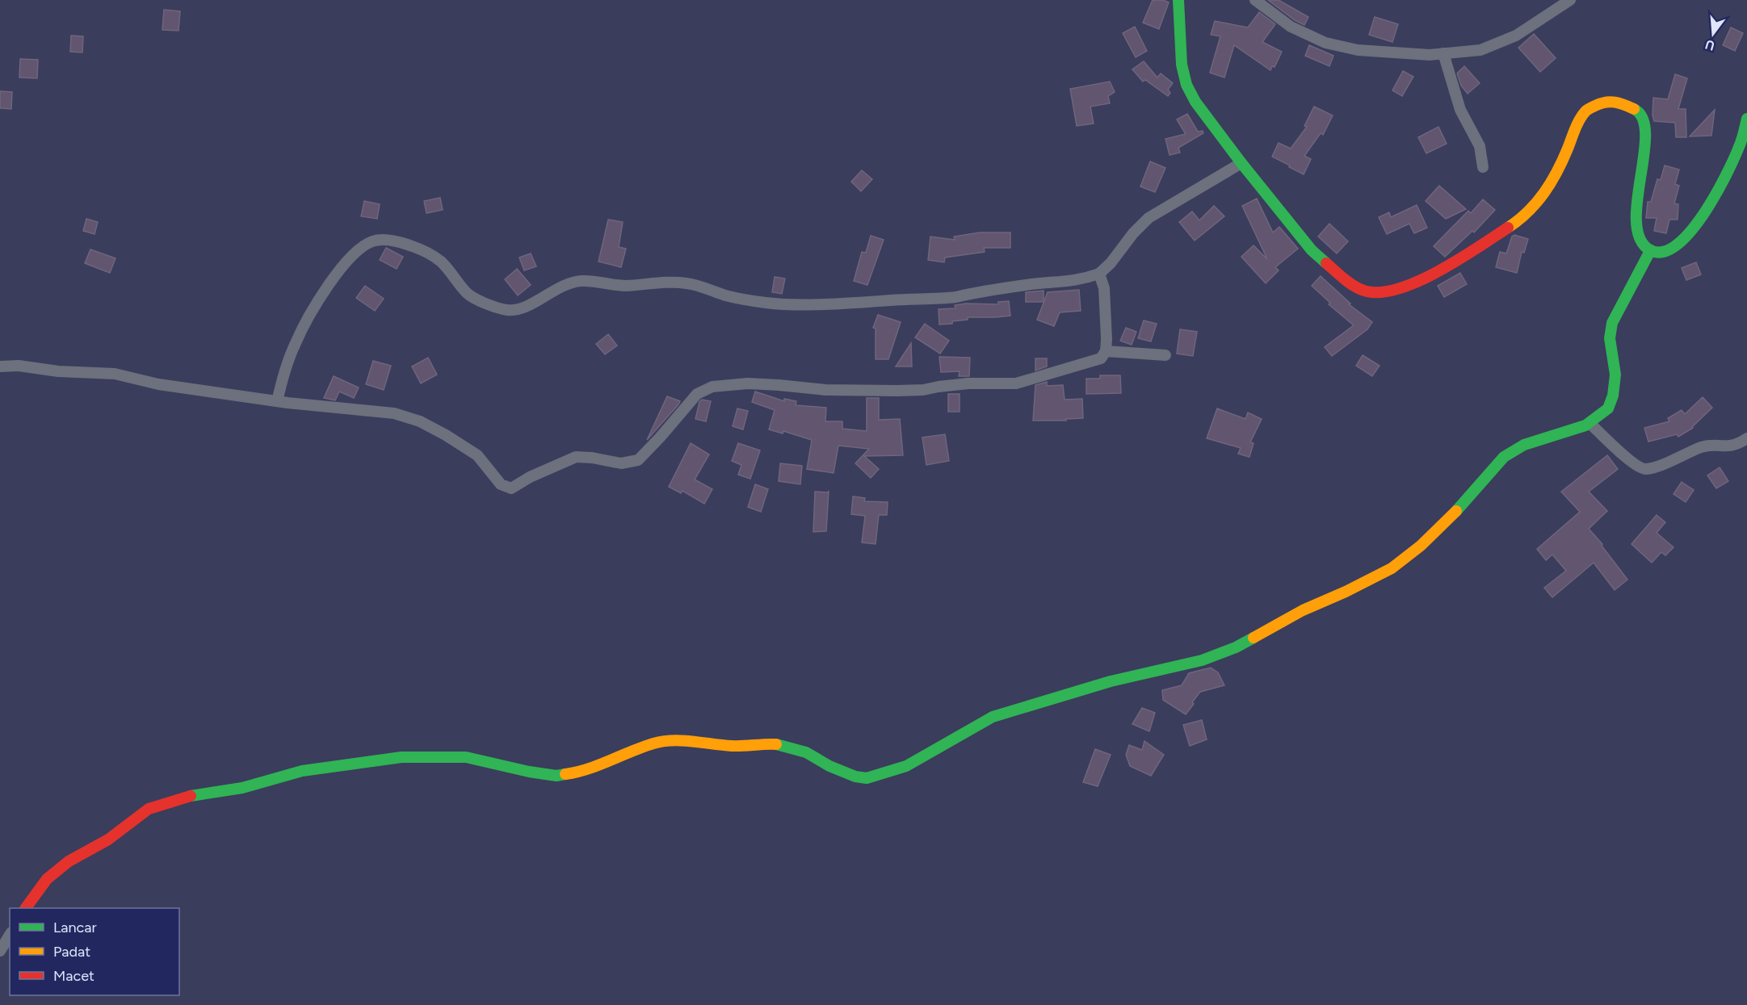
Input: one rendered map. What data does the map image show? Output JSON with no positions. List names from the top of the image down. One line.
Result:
{"legend":["Lancar","Padat","Macet"],"north":"bottom"}
